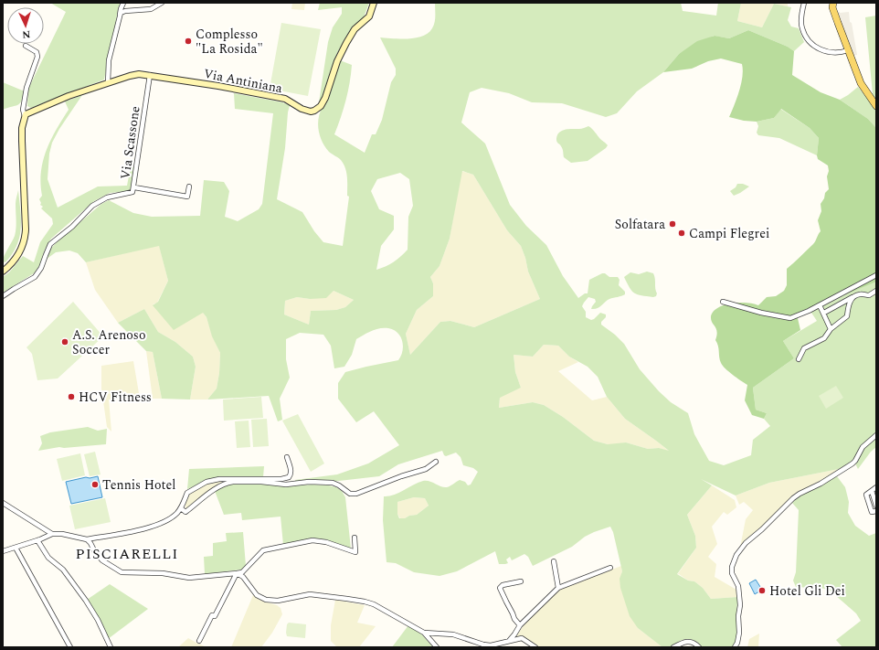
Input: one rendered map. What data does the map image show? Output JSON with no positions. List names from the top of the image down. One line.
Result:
{"streets":{"street":["Via Antiniana","Via Scassone"]},"crossings":[["Via Antiniana","Via Scassone"]],"districts":["PISCIARELLI"],"places":["Complesso \"La Rosida\"","Solfatara","Campi Flegrei","A.S. Arenoso Soccer","HCV Fitness","Tennis Hotel","Hotel Gli Dei"],"north":"bottom"}
